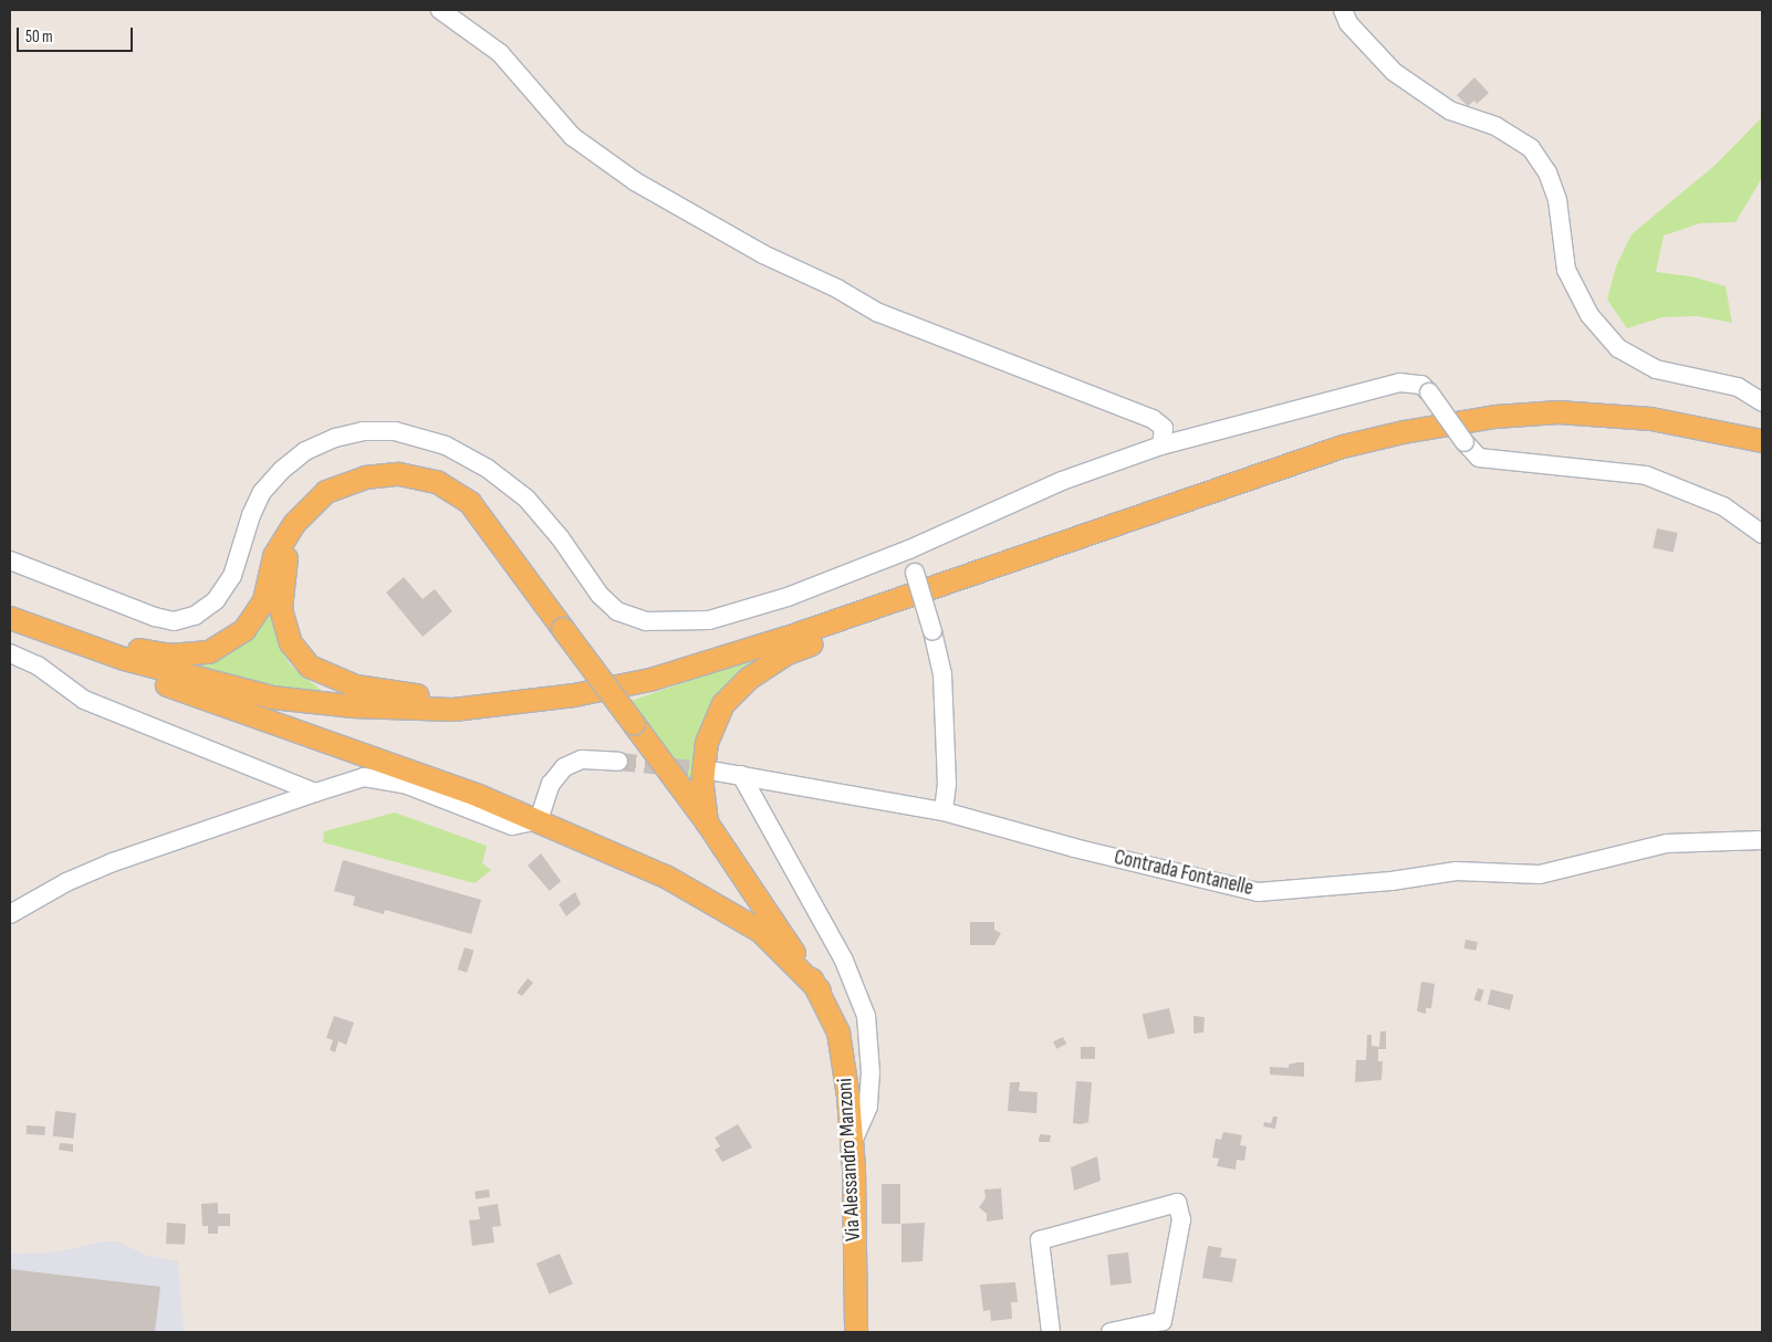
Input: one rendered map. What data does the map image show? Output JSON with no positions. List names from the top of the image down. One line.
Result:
{"streets":{"main road":["Via Alessandro Manzoni"],"street":["Contrada Fontanelle"]},"scale_bar":"50 m"}
